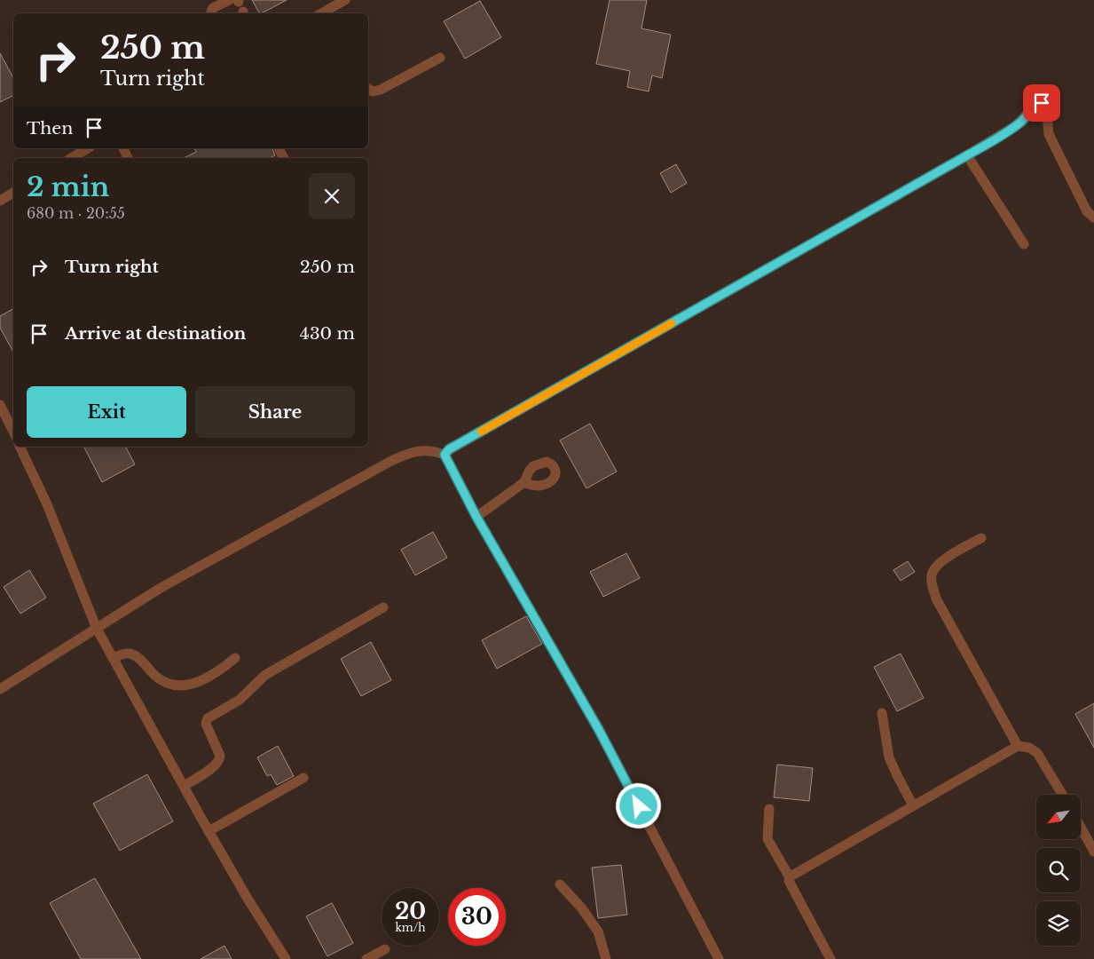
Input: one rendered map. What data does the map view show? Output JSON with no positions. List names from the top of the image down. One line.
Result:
{"north":"bottom left","page":{"turn":["250 m","Turn right"],"then":"Then","heading":["2 min","680 m · 20:55"],"list":[{"name":"Turn right","value":"250 m"},{"name":"Arrive at destination","value":"430 m"}],"buttons":["Exit","Share"],"speed":"20 km/h","limit":"30"}}
